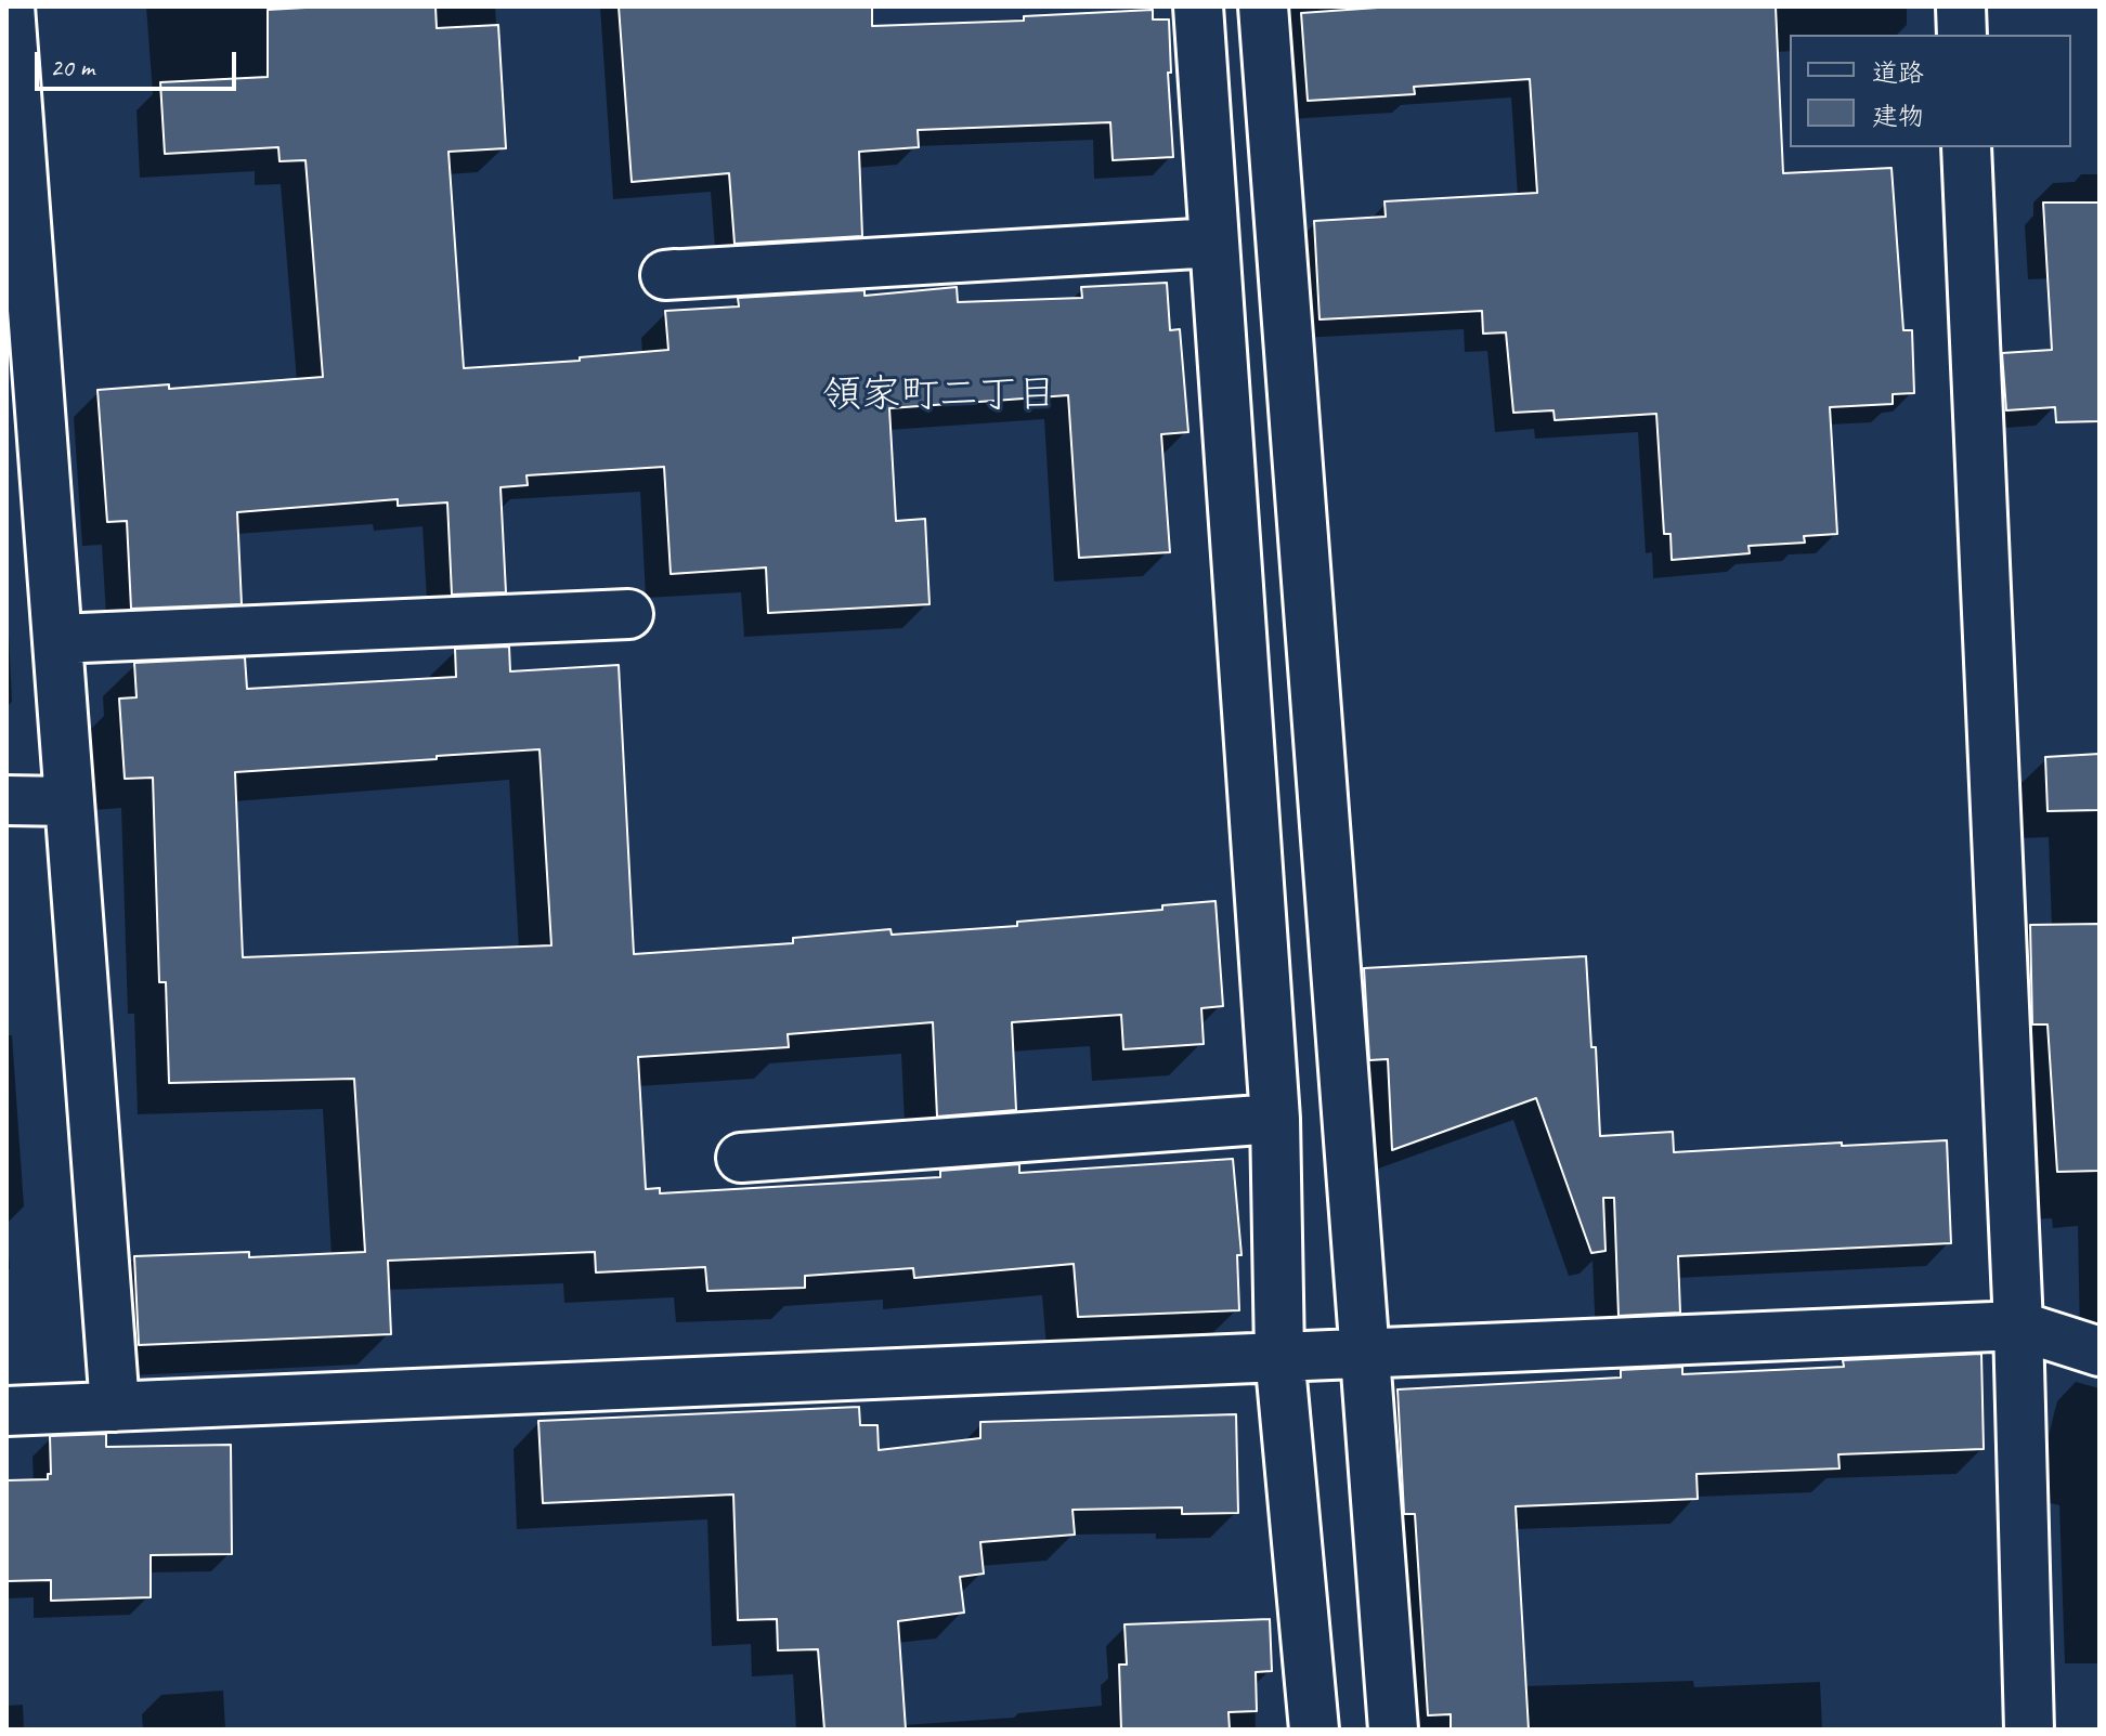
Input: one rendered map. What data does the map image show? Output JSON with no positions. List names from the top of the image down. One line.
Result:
{"districts":["領家町二丁目"],"legend":["道路","建物"],"scale_bar":"20 m"}
